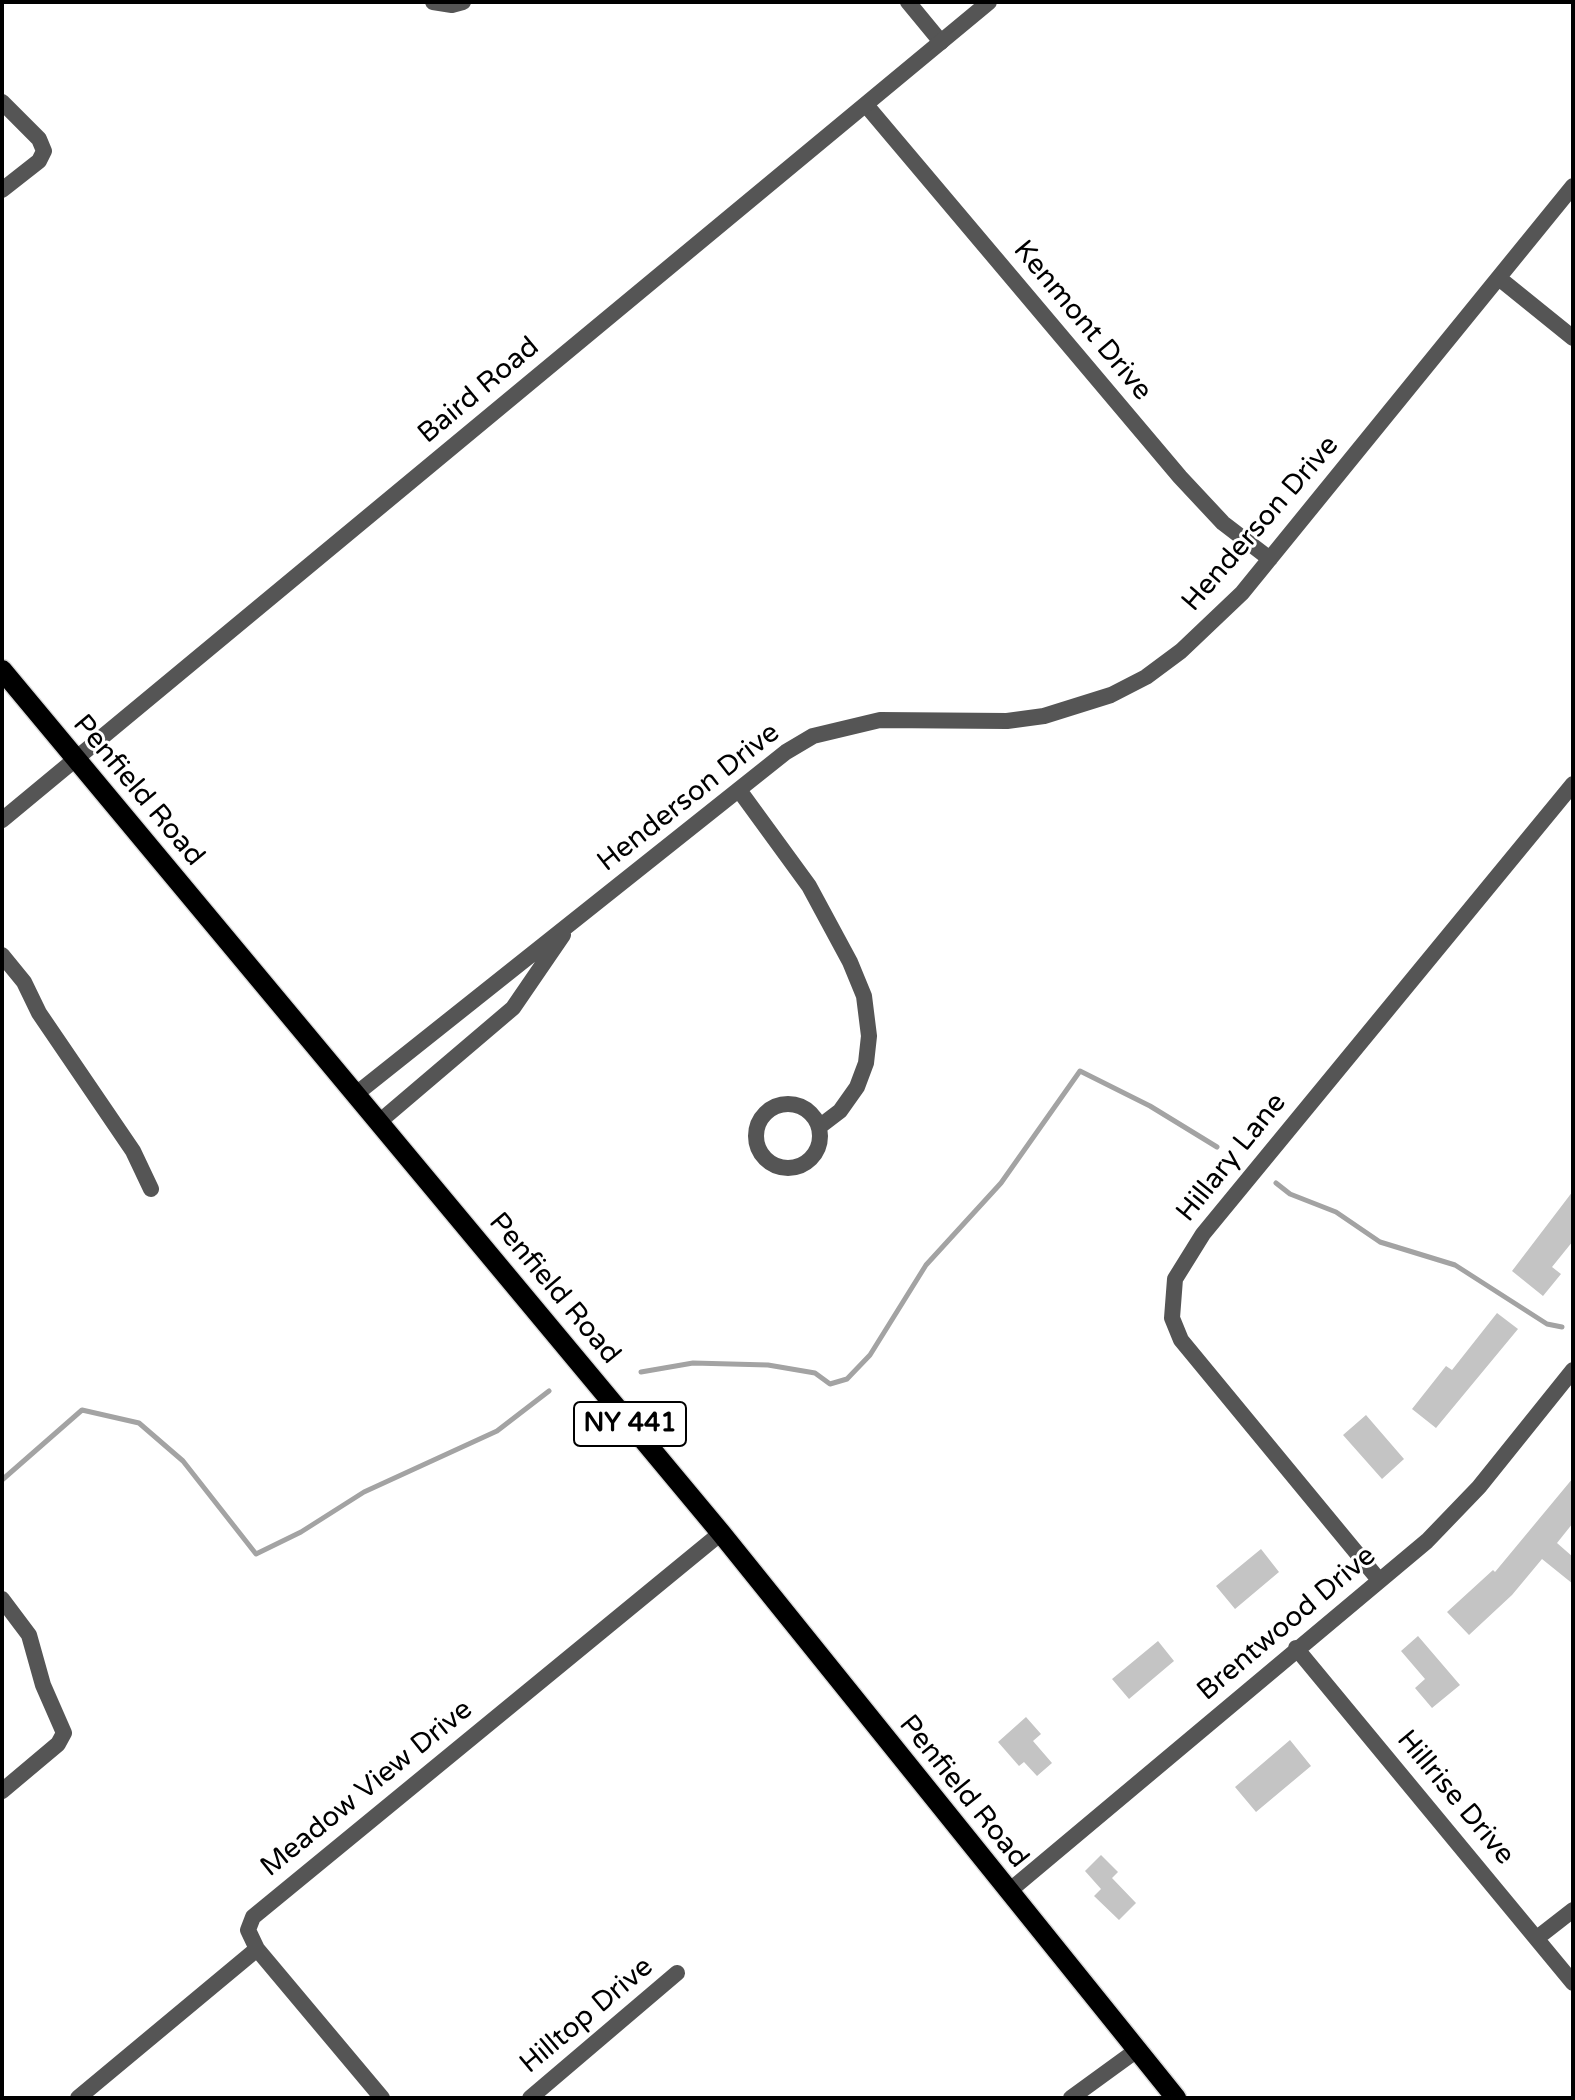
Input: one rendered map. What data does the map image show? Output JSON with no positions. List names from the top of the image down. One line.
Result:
{"streets":{"main road":["Penfield Road","NY 441"],"street":["Kenmont Drive","Baird Road","Henderson Drive","Hillary Lane","Brentwood Drive","Meadow View Drive","Hillrise Drive","Hilltop Drive"]},"crossings":[["Kenmont Drive","Baird Road"],["Kenmont Drive","Henderson Drive"],["Baird Road","Penfield Road"],["Henderson Drive","Penfield Road"],["Penfield Road","Brentwood Drive"],["Penfield Road","Meadow View Drive"],["Hillary Lane","Brentwood Drive"],["Brentwood Drive","Hillrise Drive"]]}
